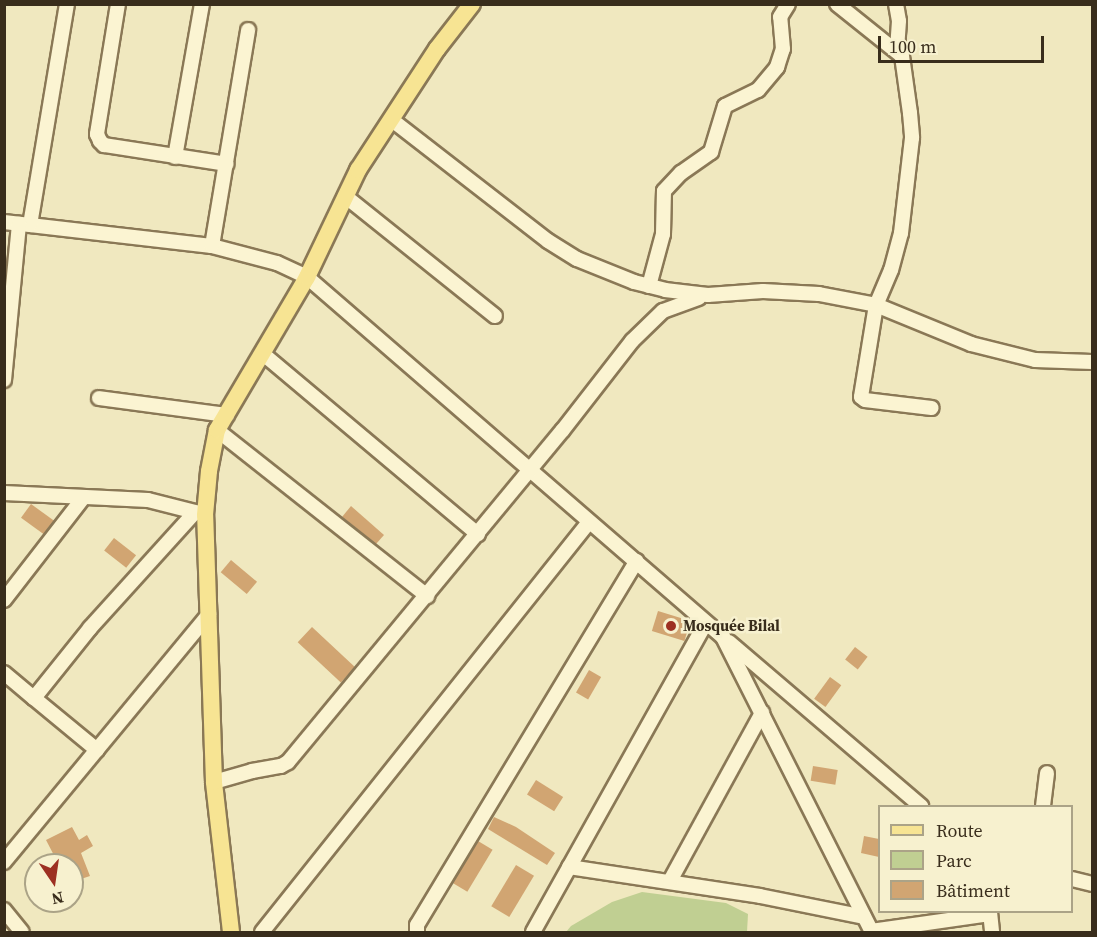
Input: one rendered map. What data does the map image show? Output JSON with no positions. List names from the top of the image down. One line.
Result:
{"places":["Mosquée Bilal"],"legend":["Route","Parc","Bâtiment"],"scale_bar":"100 m","north":"bottom"}
